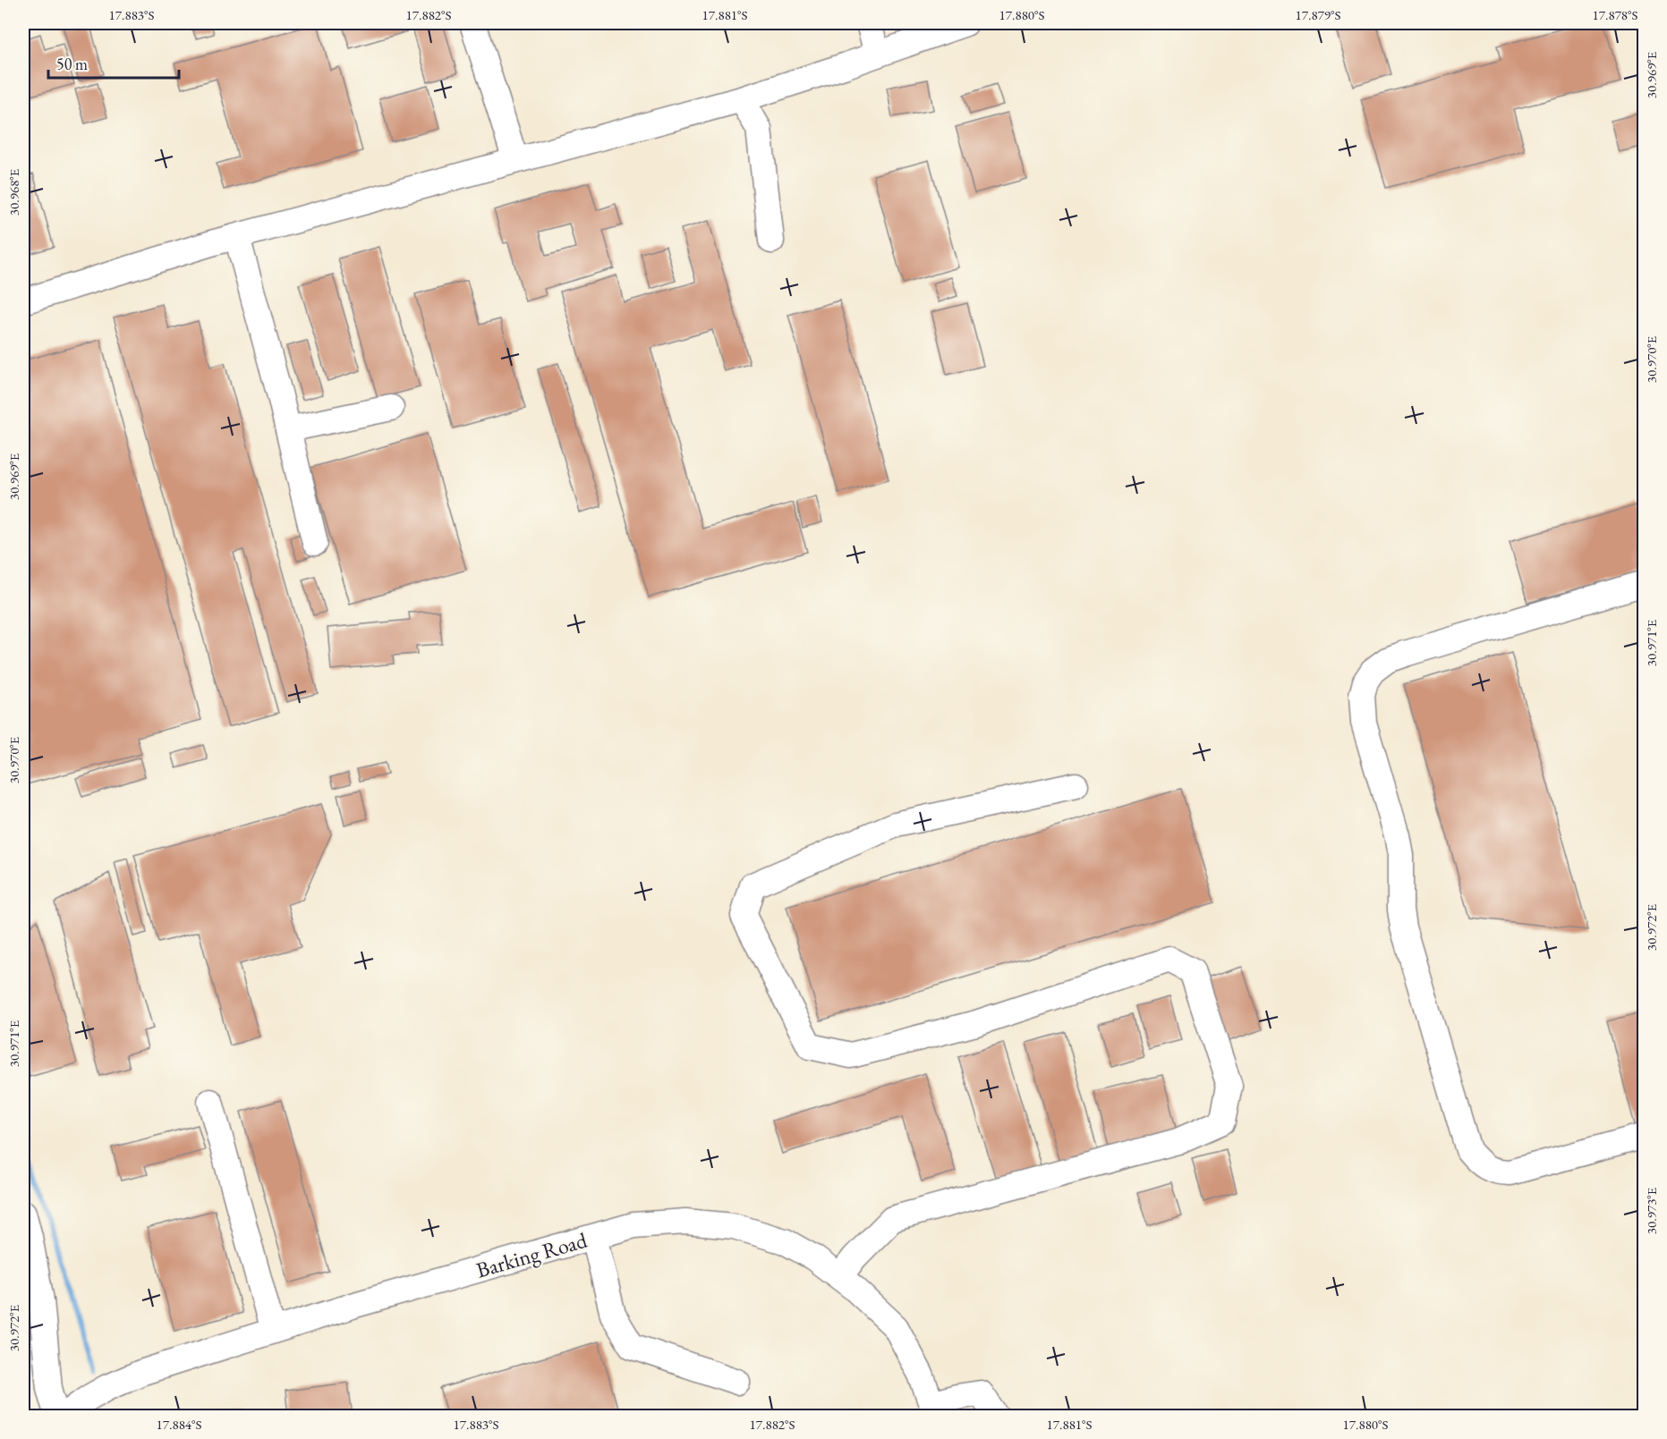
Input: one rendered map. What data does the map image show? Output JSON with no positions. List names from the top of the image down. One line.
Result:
{"streets":{"street":["Barking Road"]},"scale_bar":"50 m","coordinates":["17.883°S","17.882°S","17.881°S","17.880°S","17.879°S","17.878°S","30.969°E","30.968°E","30.970°E","30.971°E","30.972°E","30.973°E","17.884°S"]}
